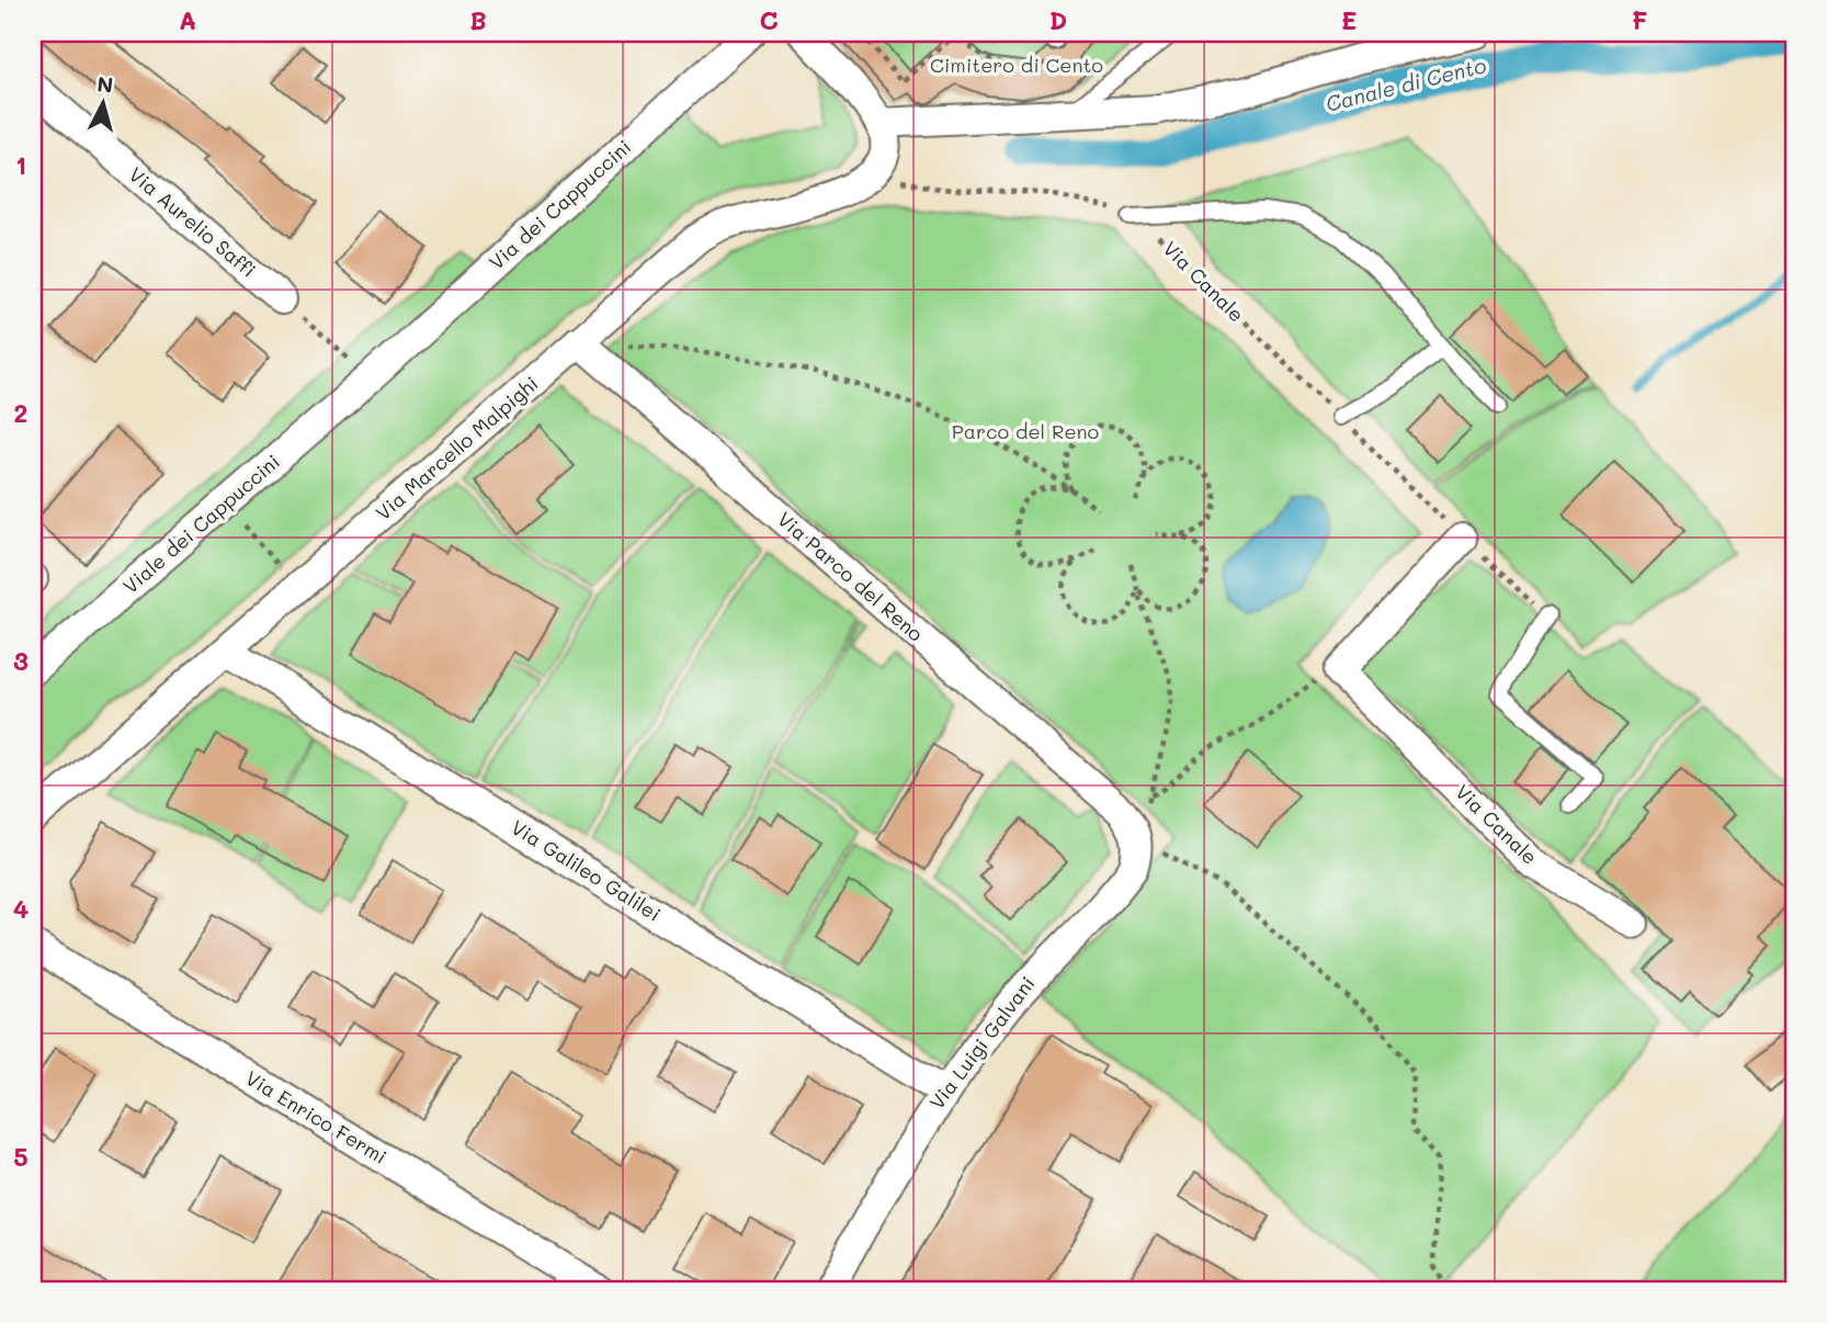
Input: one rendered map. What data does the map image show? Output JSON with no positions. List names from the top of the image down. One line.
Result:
{"streets":{"street":["Via dei Cappuccini","Via Aurelio Saffi","Via Canale","Via Marcello Malpighi","Viale dei Cappuccini","Via Parco del Reno","Via Galileo Galilei","Via Luigi Galvani","Via Enrico Fermi"]},"crossings":[["Via dei Cappuccini","Viale dei Cappuccini"],["Via Canale","Via Marcello Malpighi"],["Via Marcello Malpighi","Via Parco del Reno"],["Via Marcello Malpighi","Via Galileo Galilei"],["Via Parco del Reno","Via Luigi Galvani"],["Via Galileo Galilei","Via Luigi Galvani"]],"water":["Canale di Cento"],"parks":["Cimitero di Cento","Parco del Reno"],"north":"top","grid":{"columns":["A","B","C","D","E","F"],"rows":["1","2","3","4","5"]}}
